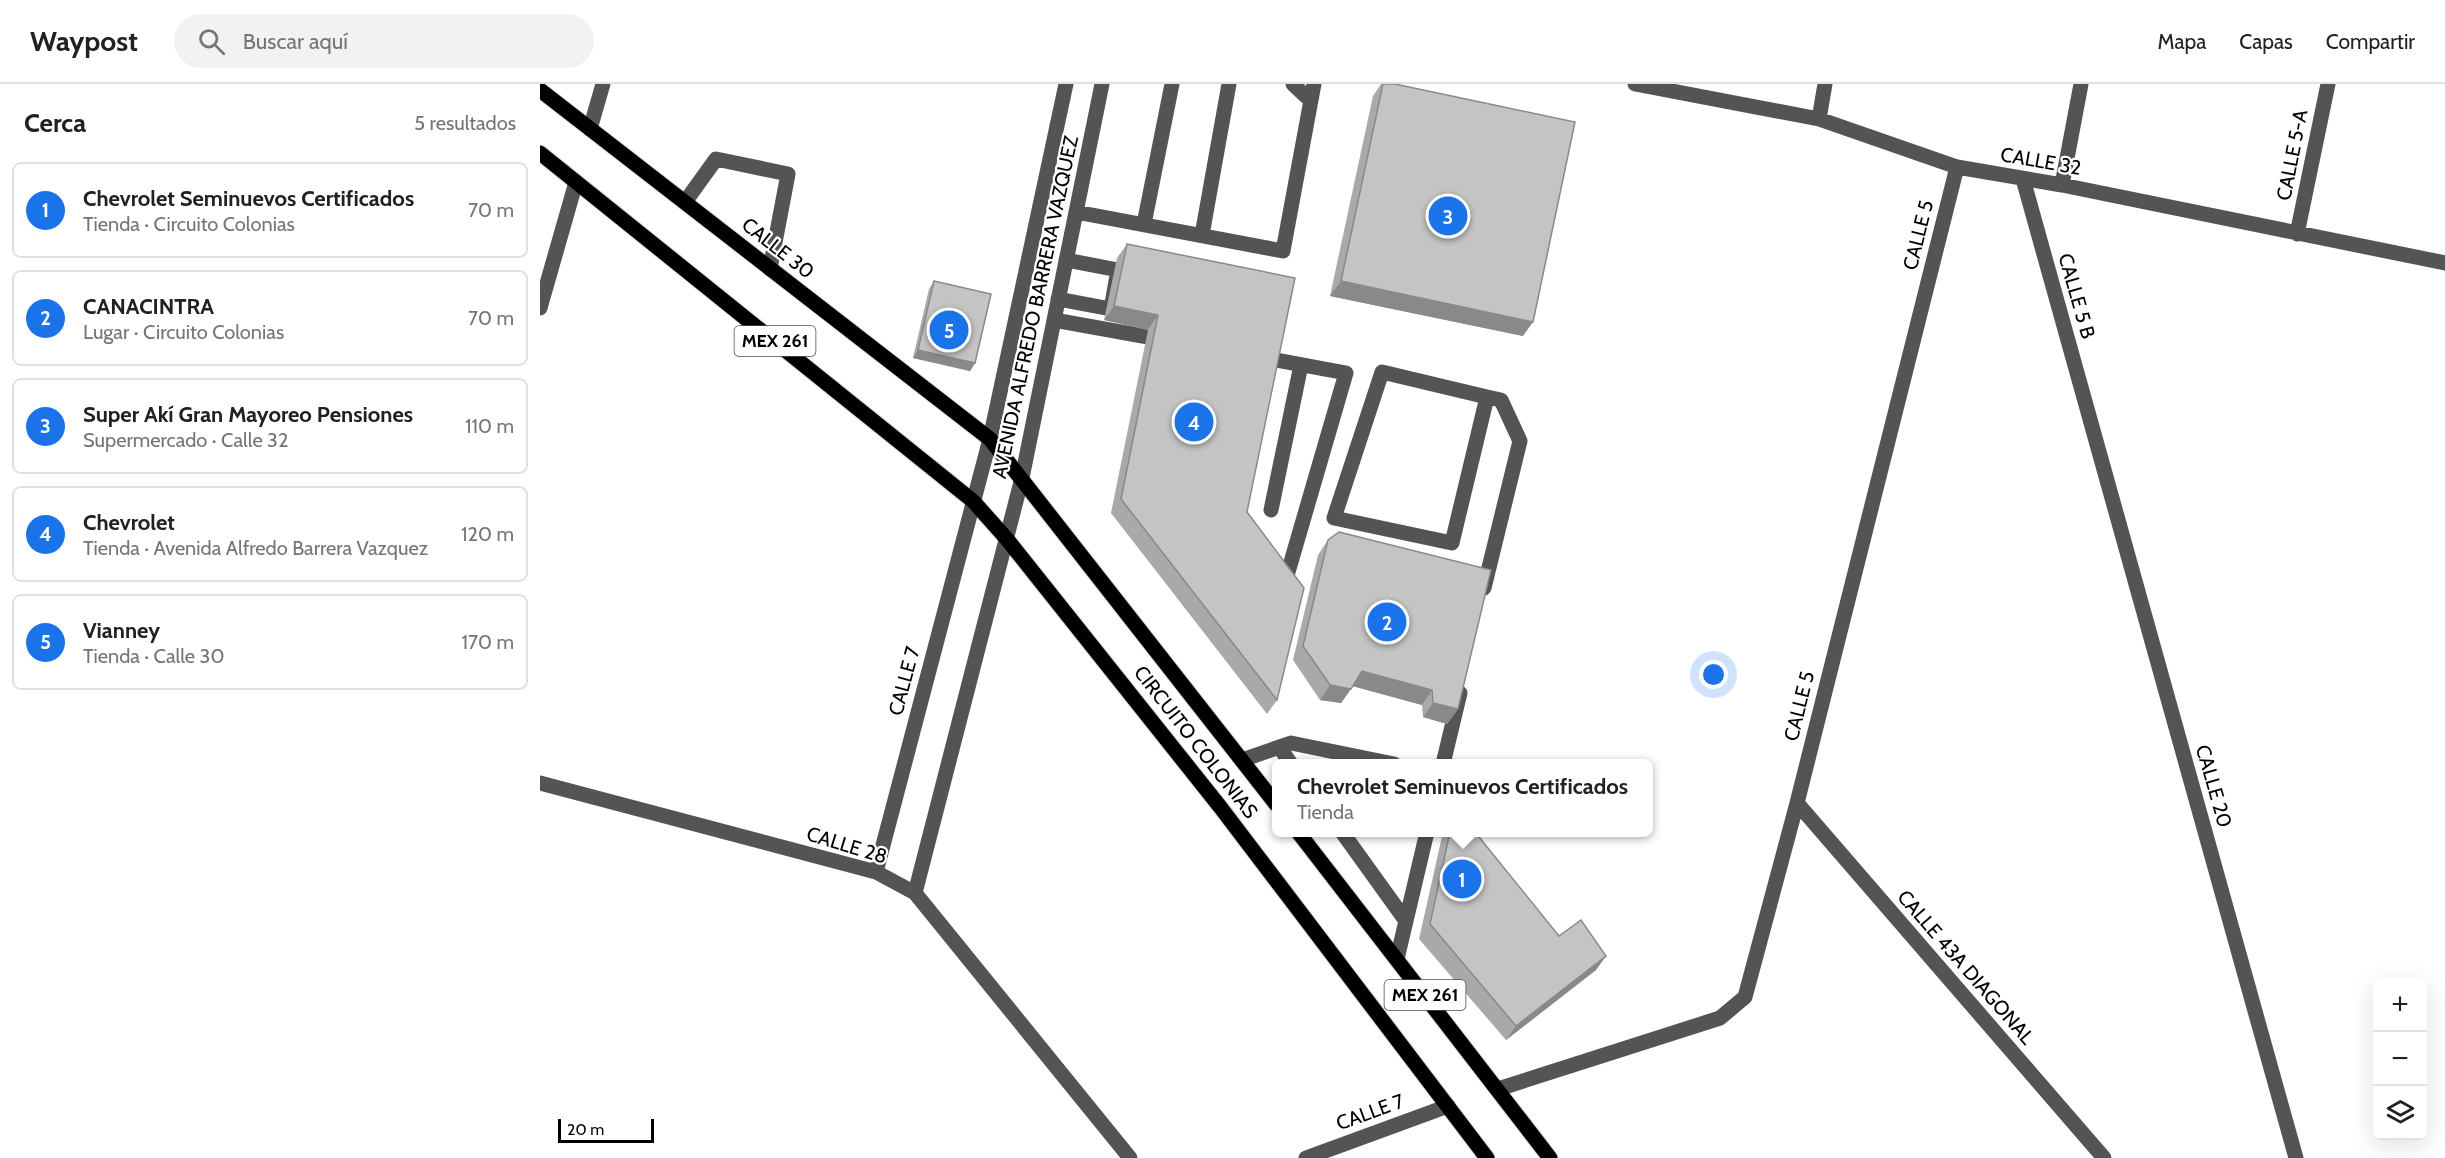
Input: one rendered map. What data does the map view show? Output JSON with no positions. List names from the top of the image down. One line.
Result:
{"streets":{"main road":["CALLE 30","MEX 261","CIRCUITO COLONIAS"],"street":["CALLE 5-A","CALLE 32","CALLE 5","CALLE 5 B","AVENIDA ALFREDO BARRERA VAZQUEZ","CALLE 7","CALLE 20","CALLE 28","CALLE 43A DIAGONAL"]},"crossings":[["CALLE 5-A","CALLE 32"],["CALLE 32","CALLE 5"],["CALLE 32","CALLE 5 B"],["CALLE 5","MEX 261"],["CALLE 5","CALLE 43A DIAGONAL"],["CALLE 30","AVENIDA ALFREDO BARRERA VAZQUEZ"],["CALLE 30","CIRCUITO COLONIAS"],["CALLE 5 B","CALLE 20"],["AVENIDA ALFREDO BARRERA VAZQUEZ","MEX 261"],["AVENIDA ALFREDO BARRERA VAZQUEZ","CALLE 7"],["AVENIDA ALFREDO BARRERA VAZQUEZ","CIRCUITO COLONIAS"],["MEX 261","CALLE 7"],["MEX 261","CIRCUITO COLONIAS"],["CALLE 7","CIRCUITO COLONIAS"],["CALLE 7","CALLE 28"]],"scale_bar":"20 m","page":{"header":"Waypost","search":"Buscar aquí","nav":["Mapa","Capas","Compartir"],"heading":["Cerca","5 resultados"],"list":[{"mark":"1","name":"Chevrolet Seminuevos Certificados","note":"Tienda · Circuito Colonias","value":"70 m"},{"mark":"2","name":"CANACINTRA","note":"Lugar · Circuito Colonias","value":"70 m"},{"mark":"3","name":"Super Akí Gran Mayoreo Pensiones","note":"Supermercado · Calle 32","value":"110 m"},{"mark":"4","name":"Chevrolet","note":"Tienda · Avenida Alfredo Barrera Vazquez","value":"120 m"},{"mark":"5","name":"Vianney","note":"Tienda · Calle 30","value":"170 m"}],"pins":["3","5","4","2","1"],"popup":["Chevrolet Seminuevos Certificados","Tienda"],"map_buttons":["+","−"],"scale":"20 m"}}
